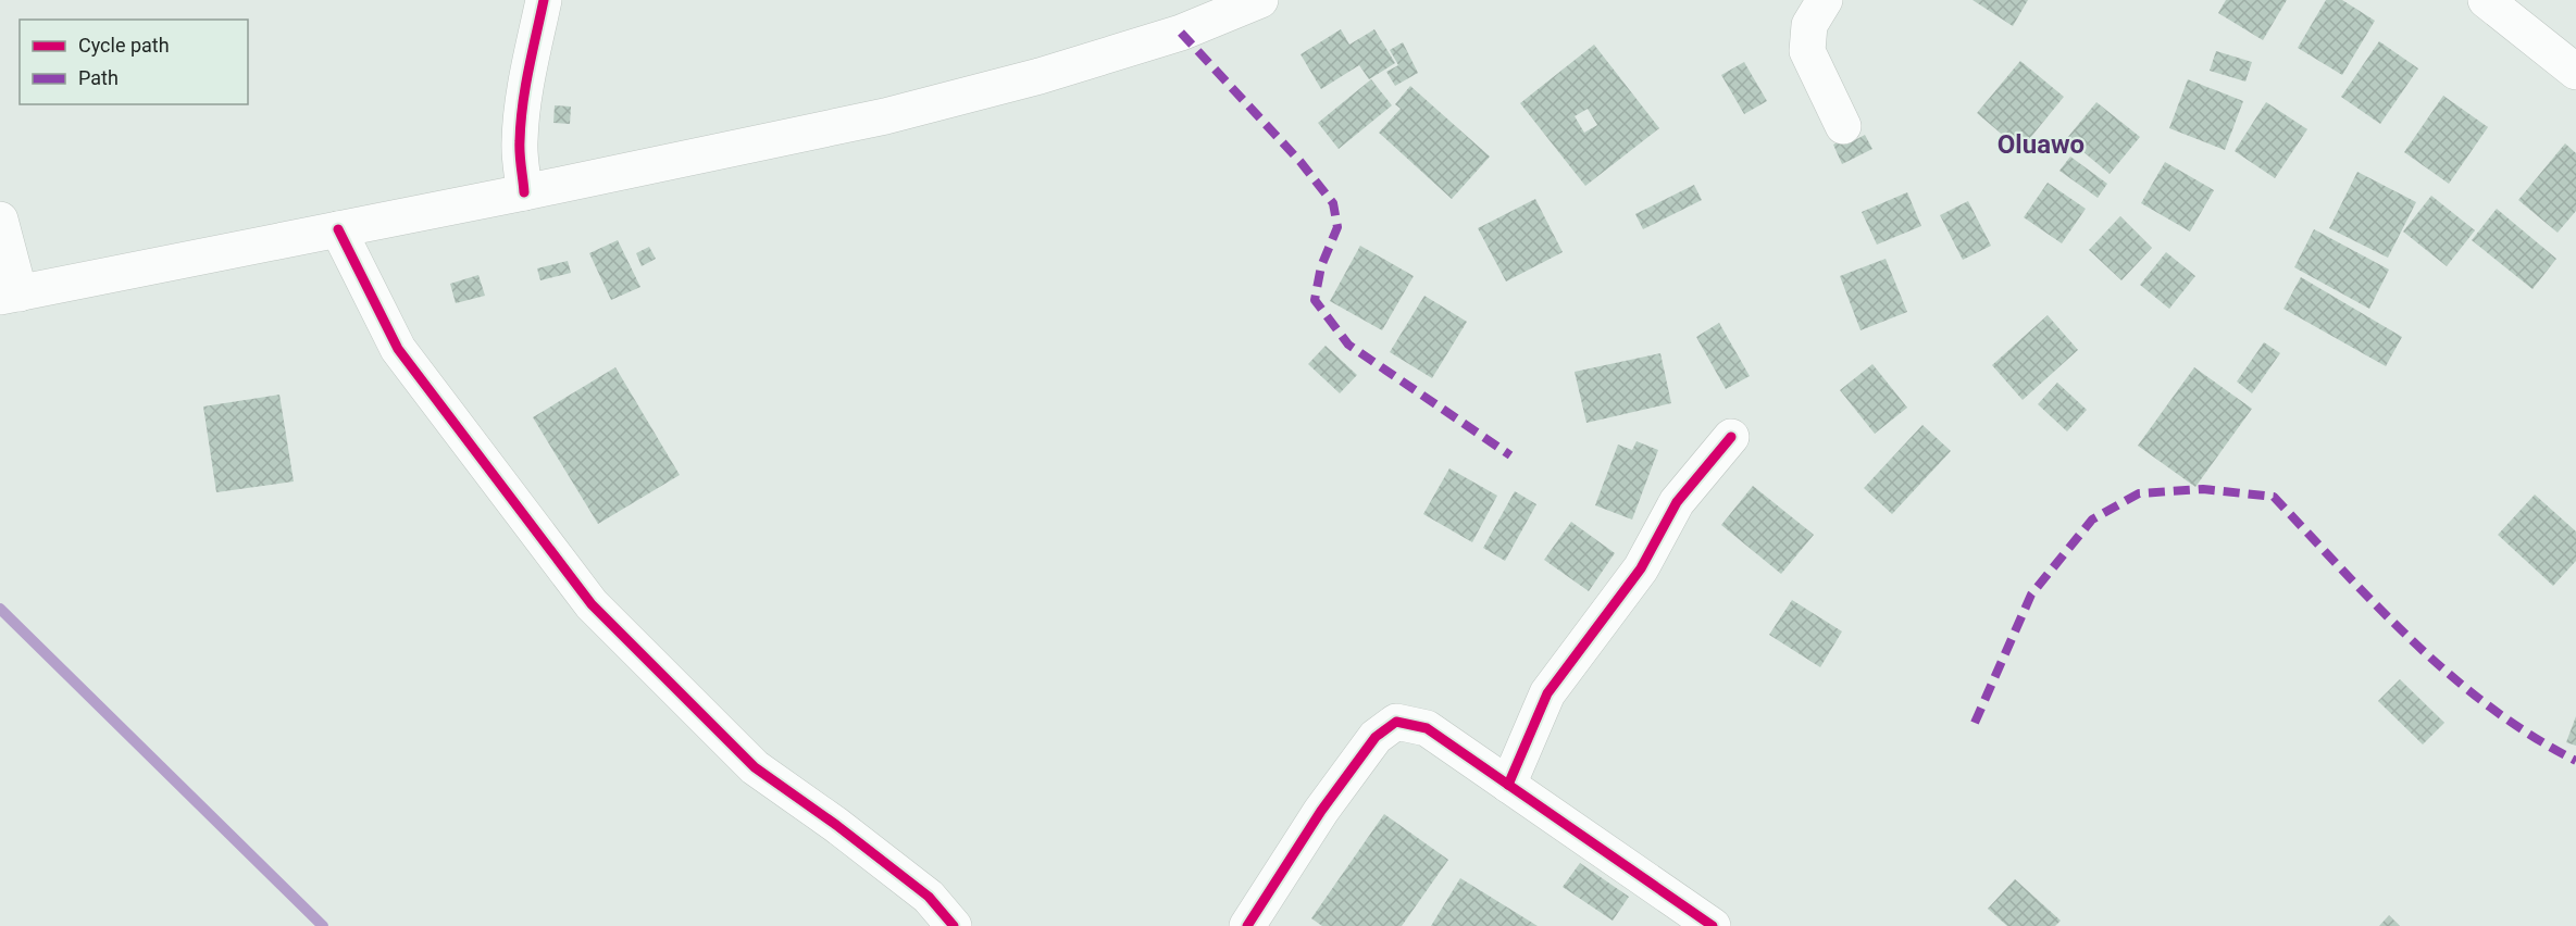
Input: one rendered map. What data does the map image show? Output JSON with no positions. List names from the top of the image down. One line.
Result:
{"districts":["Oluawo"],"legend":["Cycle path","Path"]}
